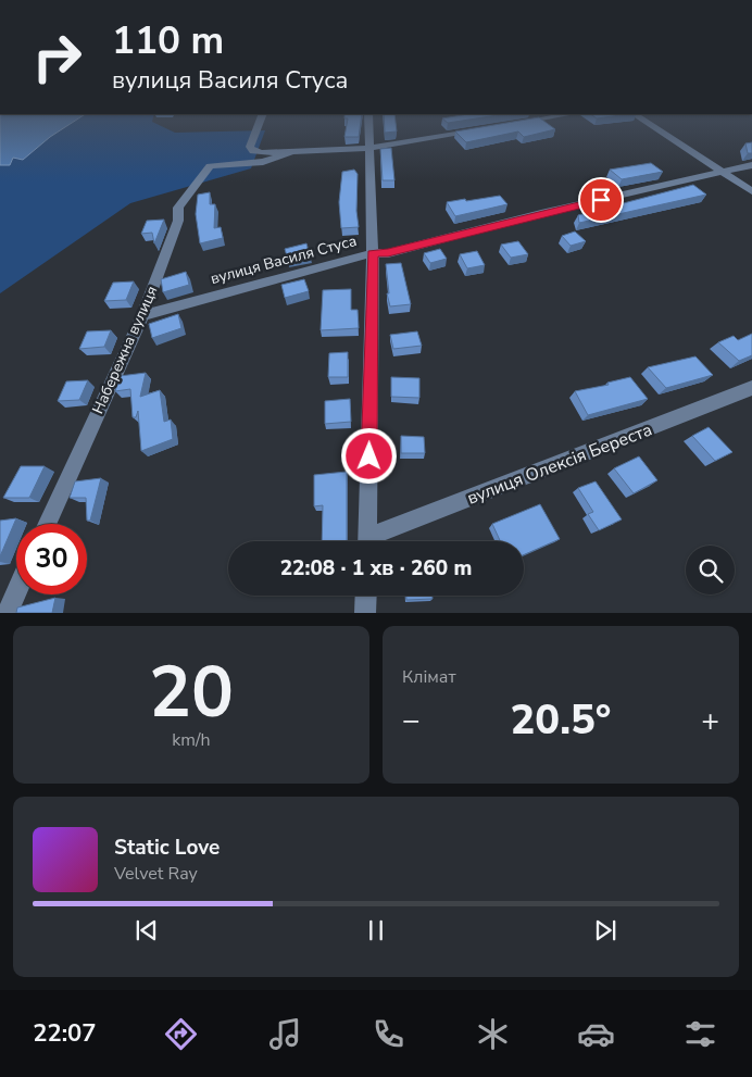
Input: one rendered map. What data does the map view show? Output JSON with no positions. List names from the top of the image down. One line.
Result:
{"streets":{"street":["вулиця Василя Стуса","Набережна вулиця","вулиця Олексія Береста"]},"crossings":[["вулиця Василя Стуса","Набережна вулиця"]],"page":{"turn":["110 m","вулиця Василя Стуса"],"limit":"30","trip":"22:08 · 1 хв · 260 m","tile":[["20","km/h"],"Клімат"],"heat":["−","20.5°","+"],"song":["Static Love","Velvet Ray"],"tabs":"22:07"}}
